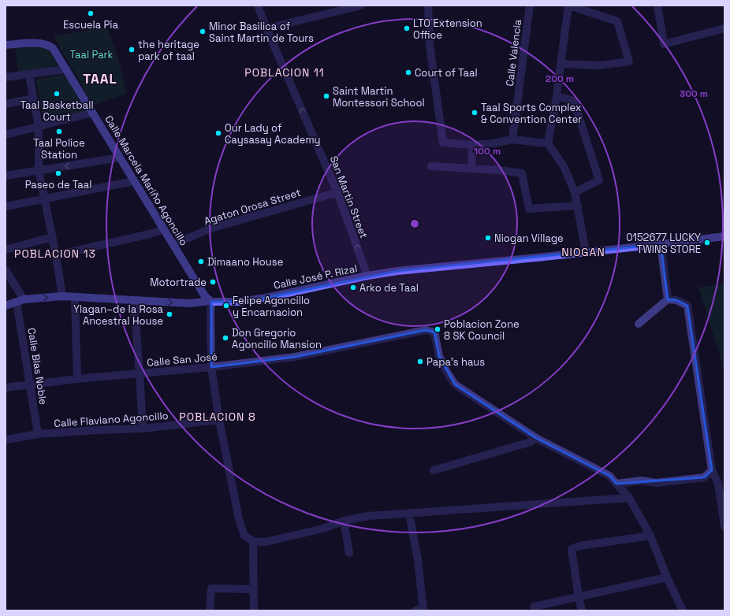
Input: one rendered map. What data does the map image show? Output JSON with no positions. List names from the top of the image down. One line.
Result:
{"streets":{"main road":["Calle Marcela Mariño Agoncillo","Calle José P. Rizal"],"street":["Calle Valencia","San Martin Street","Agaton Orosa Street","Calle San José","Calle Blas Noble","Calle Flaviano Agoncillo"]},"crossings":[["Calle Marcela Mariño Agoncillo","Agaton Orosa Street"],["Calle Marcela Mariño Agoncillo","Calle José P. Rizal"],["San Martin Street","Agaton Orosa Street"],["San Martin Street","Calle José P. Rizal"],["Calle José P. Rizal","Calle Blas Noble"],["Calle San José","Calle Blas Noble"],["Calle Blas Noble","Calle Flaviano Agoncillo"]],"one_way":["San Martin Street"],"districts":["POBLACION 11","TAAL","NIOGAN","POBLACION 13","POBLACION 8"],"parks":["Taal Park"],"places":["Escuela Pia","LTO Extension Office","Minor Basilica of Saint Martin de Tours","the heritage park of taal","Court of Taal","Taal Basketball Court","Saint Martin Montessori School","Taal Sports Complex & Convention Center","Taal Police Station","Our Lady of Caysasay Academy","Paseo de Taal","Niogan Village","0152677 LUCKY TWINS STORE","Dimaano House","Motortrade","Arko de Taal","Felipe Agoncillo y Encarnacion","Ylagan–de la Rosa Ancestral House","Poblacion Zone 8 SK Council","Don Gregorio Agoncillo Mansion","Papa's haus"],"rings":["200 m","300 m","100 m"]}
